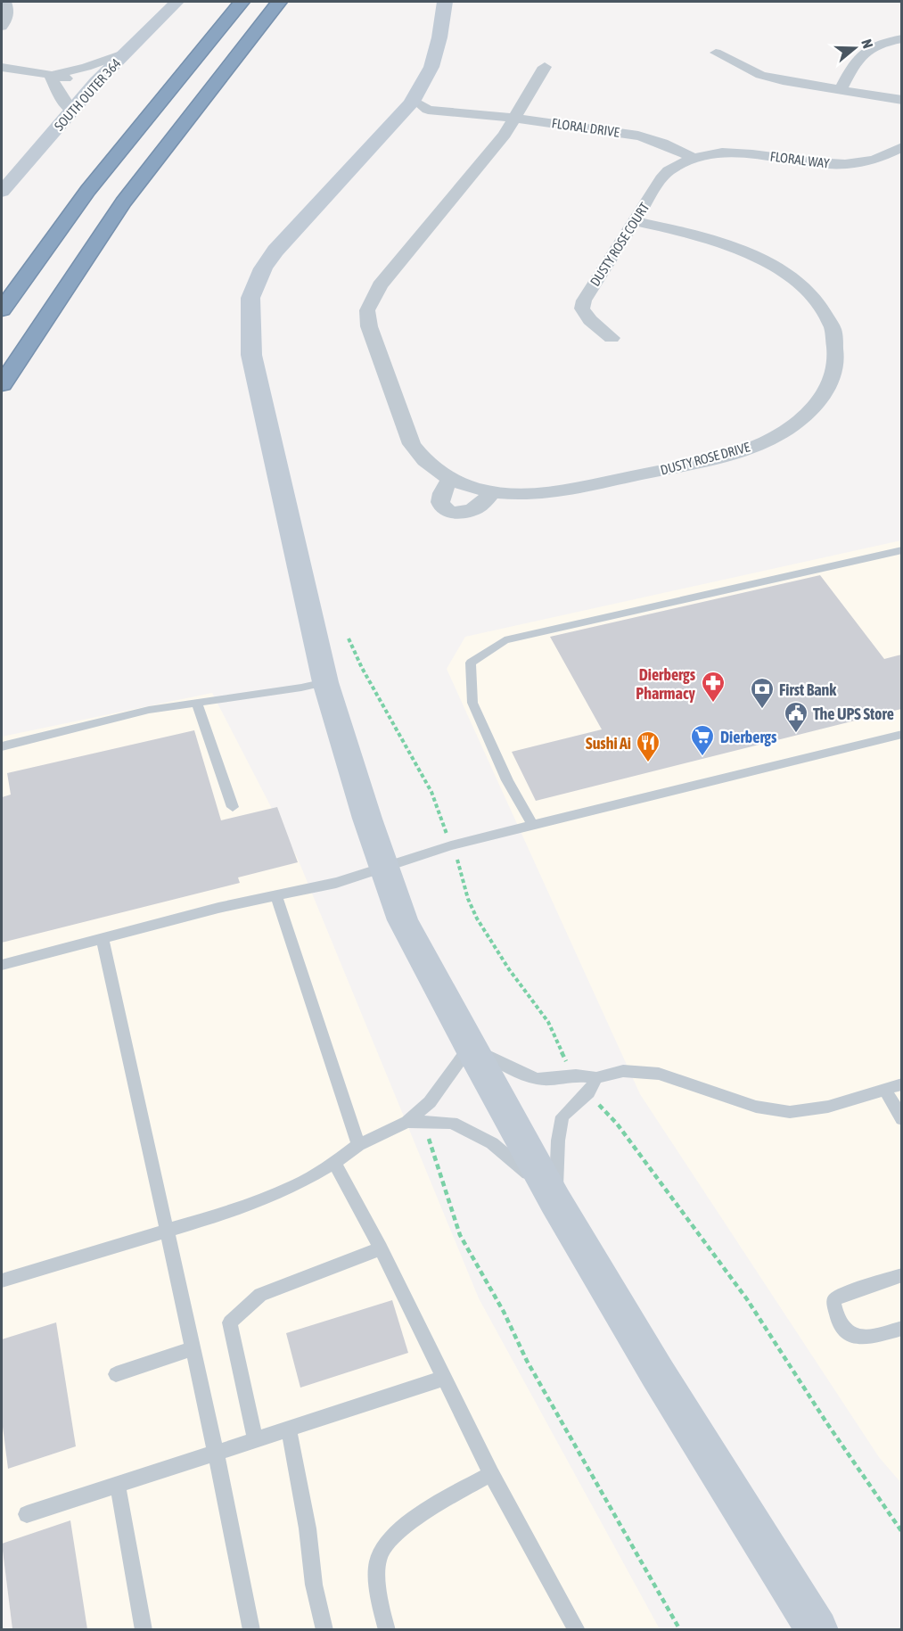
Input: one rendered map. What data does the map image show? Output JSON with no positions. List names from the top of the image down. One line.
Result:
{"streets":{"main road":["SOUTH OUTER 364"],"street":["FLORAL DRIVE","FLORAL WAY","DUSTY ROSE COURT","DUSTY ROSE DRIVE"]},"crossings":[["FLORAL DRIVE","FLORAL WAY"],["FLORAL DRIVE","DUSTY ROSE COURT"],["FLORAL DRIVE","DUSTY ROSE DRIVE"],["FLORAL WAY","DUSTY ROSE COURT"],["DUSTY ROSE COURT","DUSTY ROSE DRIVE"]],"places":{"pharmacy":["Dierbergs Pharmacy"],"bank":["First Bank"],"public building":["The UPS Store"],"supermarket":["Dierbergs"],"restaurant":["Sushi Ai"]},"north":"right"}
